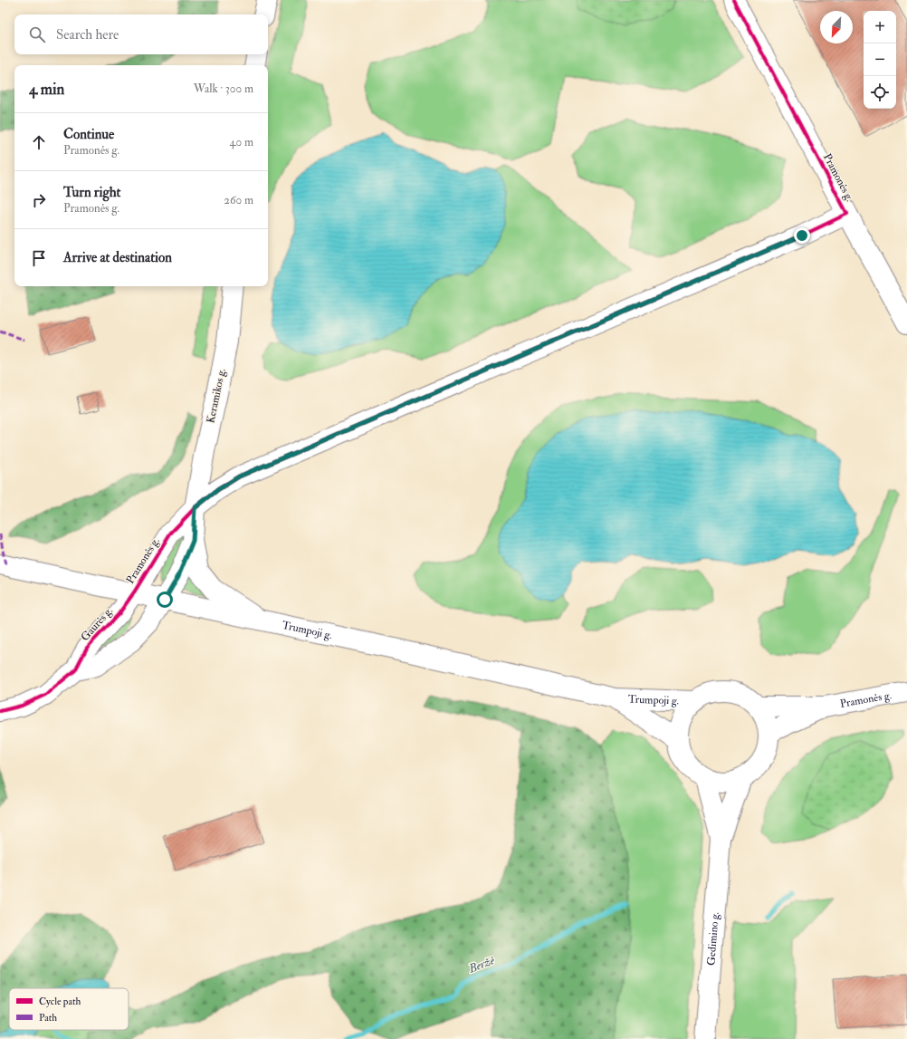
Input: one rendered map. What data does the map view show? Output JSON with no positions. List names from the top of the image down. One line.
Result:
{"streets":{"street":["Pramonės g.","Keramikos g.","Gaurės g.","Trumpoji g.","Gedimino g."]},"crossings":[["Pramonės g.","Keramikos g."],["Pramonės g.","Gaurės g."],["Pramonės g.","Trumpoji g."],["Pramonės g.","Gedimino g."],["Gaurės g.","Trumpoji g."],["Trumpoji g.","Gedimino g."]],"water":["Beržė"],"legend":["Cycle path","Path"],"north":"bottom left","page":{"map_buttons":["+","−"],"search":"Search here","heading":["4 min","Walk · 300 m"],"list":[["Continue","Pramonės g.","40 m"],["Turn right","Pramonės g.","260 m"],"Arrive at destination"]}}
